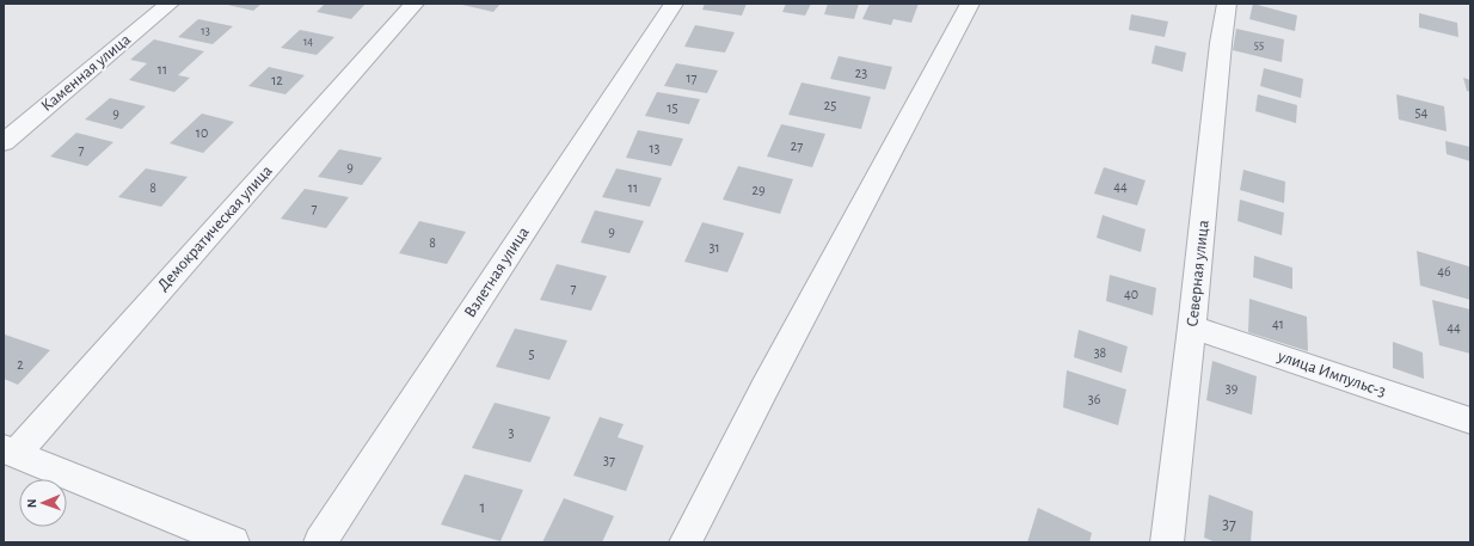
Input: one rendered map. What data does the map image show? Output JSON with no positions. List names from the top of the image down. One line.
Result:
{"streets":{"street":["Каменная улица","Демократическая улица","Взлетная улица","Северная улица","улица Импульс-3"]},"crossings":[["Северная улица","улица Импульс-3"]],"house_numbers":["13","14","55","11","23","17","12","25","15","54","9","10","27","13","7","9","44","8","11","29","7","9","8","31","46","7","40","41","44","38","5","2","39","36","3","37","1","37"],"north":"left"}
